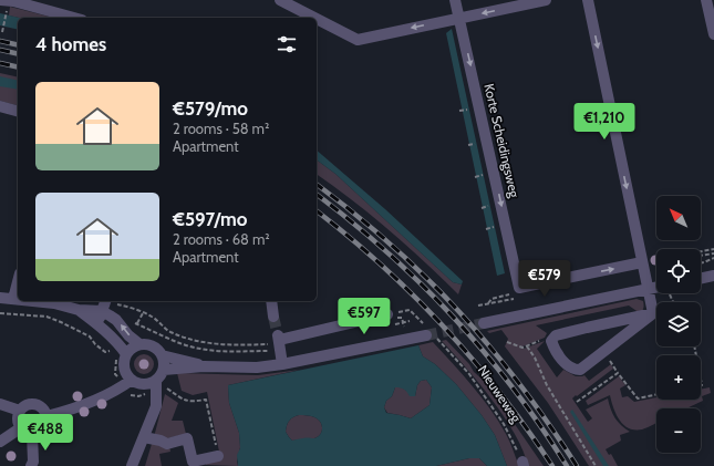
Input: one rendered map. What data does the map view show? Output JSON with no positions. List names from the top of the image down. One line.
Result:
{"streets":{"street":["Korte Scheidingsweg"],"path":["Nieuweweg"]},"north":"top left","page":{"heading":"4 homes","list":[{"name":"€579/mo","note":"2 rooms · 58 m² · Apartment"},{"name":"€597/mo","note":"2 rooms · 68 m² · Apartment"}],"price":["€1,210","€579","€597","€488"],"map_buttons":["+","−"]}}
